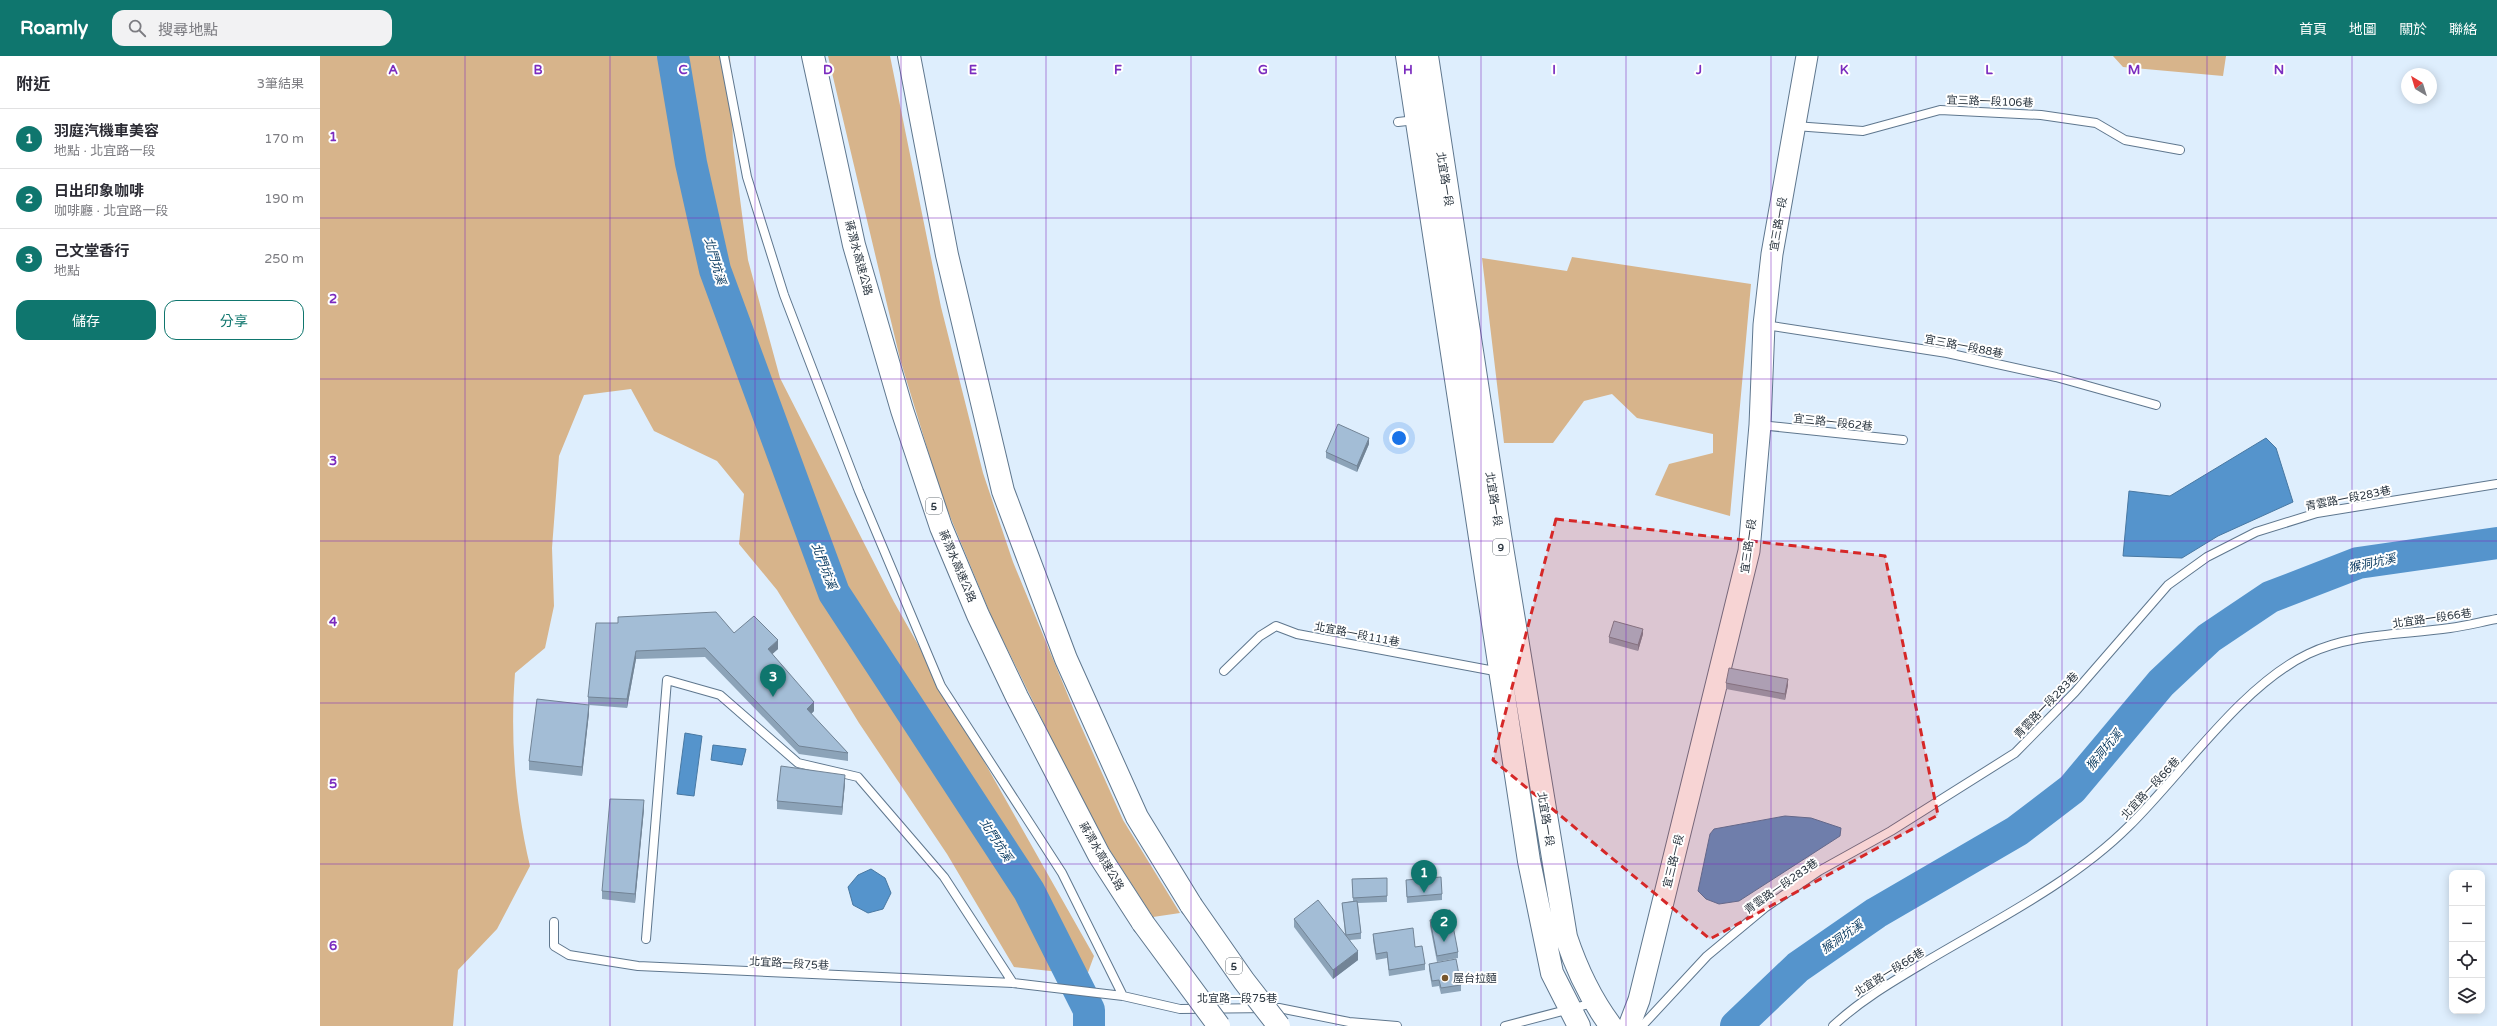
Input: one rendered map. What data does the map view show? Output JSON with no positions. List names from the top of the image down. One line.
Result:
{"streets":{"main road":["北宜路一段","蔣渭水高速公路","5","9"],"street":["宜三路一段"],"lane":["宜三路一段106巷","宜三路一段88巷","宜三路一段62巷","青雲路一段283巷","北宜路一段66巷","北宜路一段111巷","北宜路一段75巷"]},"crossings":[["宜三路一段106巷","宜三路一段"],["北宜路一段","北宜路一段111巷"],["宜三路一段","宜三路一段88巷"],["宜三路一段","宜三路一段62巷"]],"water":["北門坑溪","猴洞坑溪"],"places":["屋台拉麵"],"north":"top left","page":{"header":"Roamly","search":"搜尋地點","nav":["首頁","地圖","關於","聯絡"],"heading":["附近","3筆結果"],"list":[{"mark":"1","name":"羽庭汽機車美容","note":"地點 · 北宜路一段","value":"170 m"},{"mark":"2","name":"日出印象咖啡","note":"咖啡廳 · 北宜路一段","value":"190 m"},{"mark":"3","name":"己文堂香行","note":"地點","value":"250 m"}],"buttons":["儲存","分享"],"pins":["3","1","2"],"map_buttons":["+","−"]},"grid":{"columns":["A","B","C","D","E","F","G","H","I","J","K","L","M","N"],"rows":["1","2","3","4","5","6"]}}
